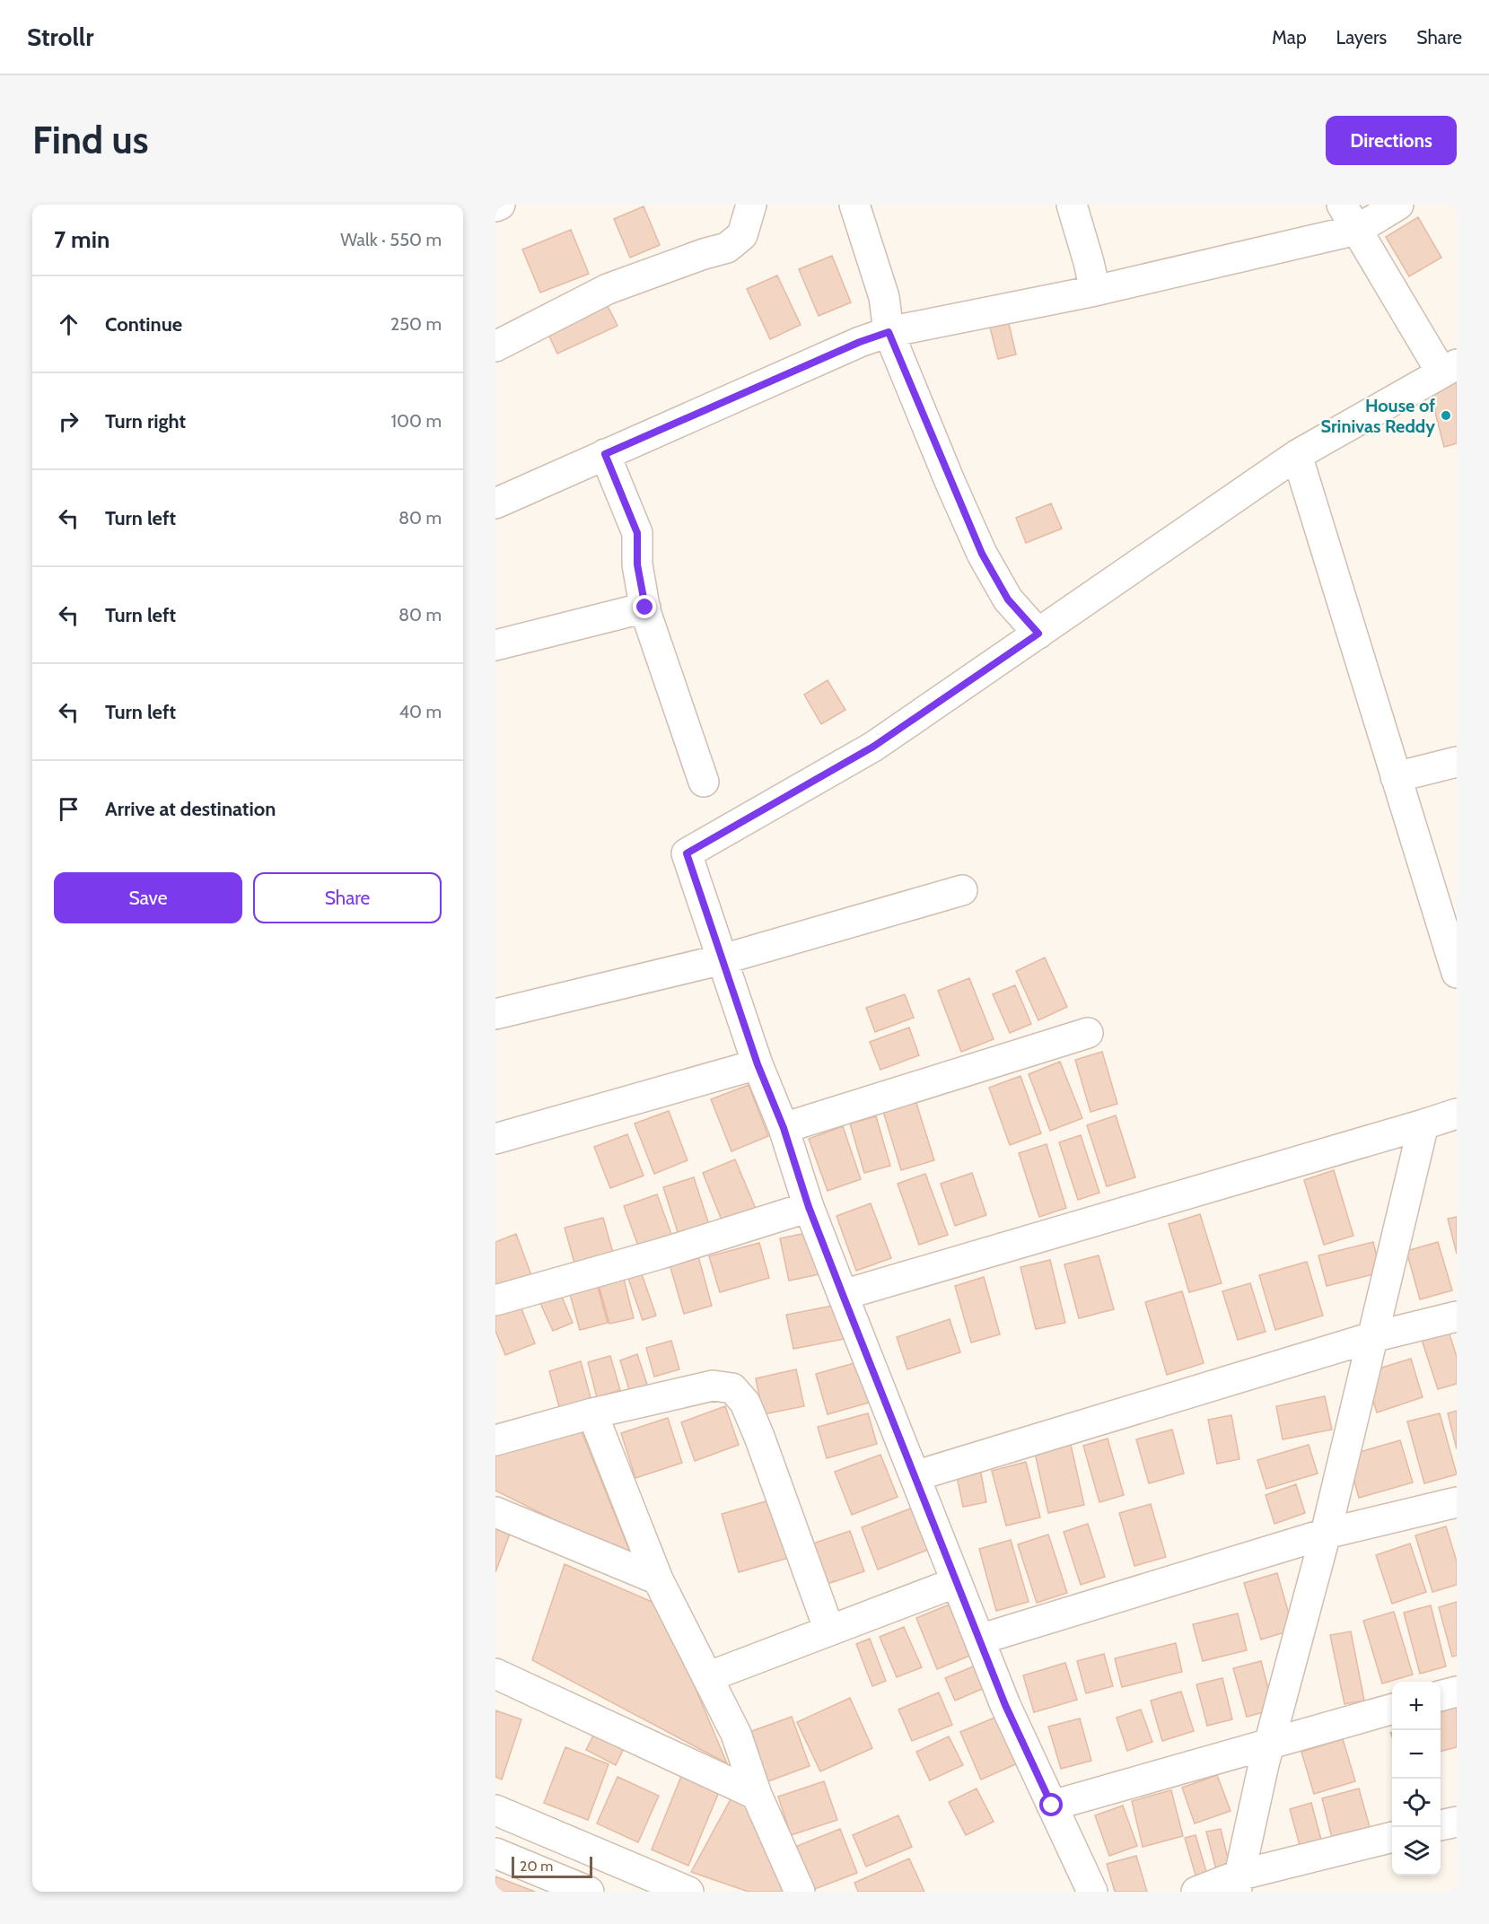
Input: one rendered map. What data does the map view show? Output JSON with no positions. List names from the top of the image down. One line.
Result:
{"places":["House of Srinivas Reddy"],"scale_bar":"20 m","page":{"header":"Strollr","nav":["Map","Layers","Share"],"buttons":["Directions",["Save","Share"]],"title":"Find us","heading":["7 min","Walk · 550 m"],"list":[["Continue","250 m"],["Turn right","100 m"],["Turn left","80 m"],["Turn left","80 m"],["Turn left","40 m"],"Arrive at destination"],"map_buttons":["+","−"],"scale":"20 m"}}
